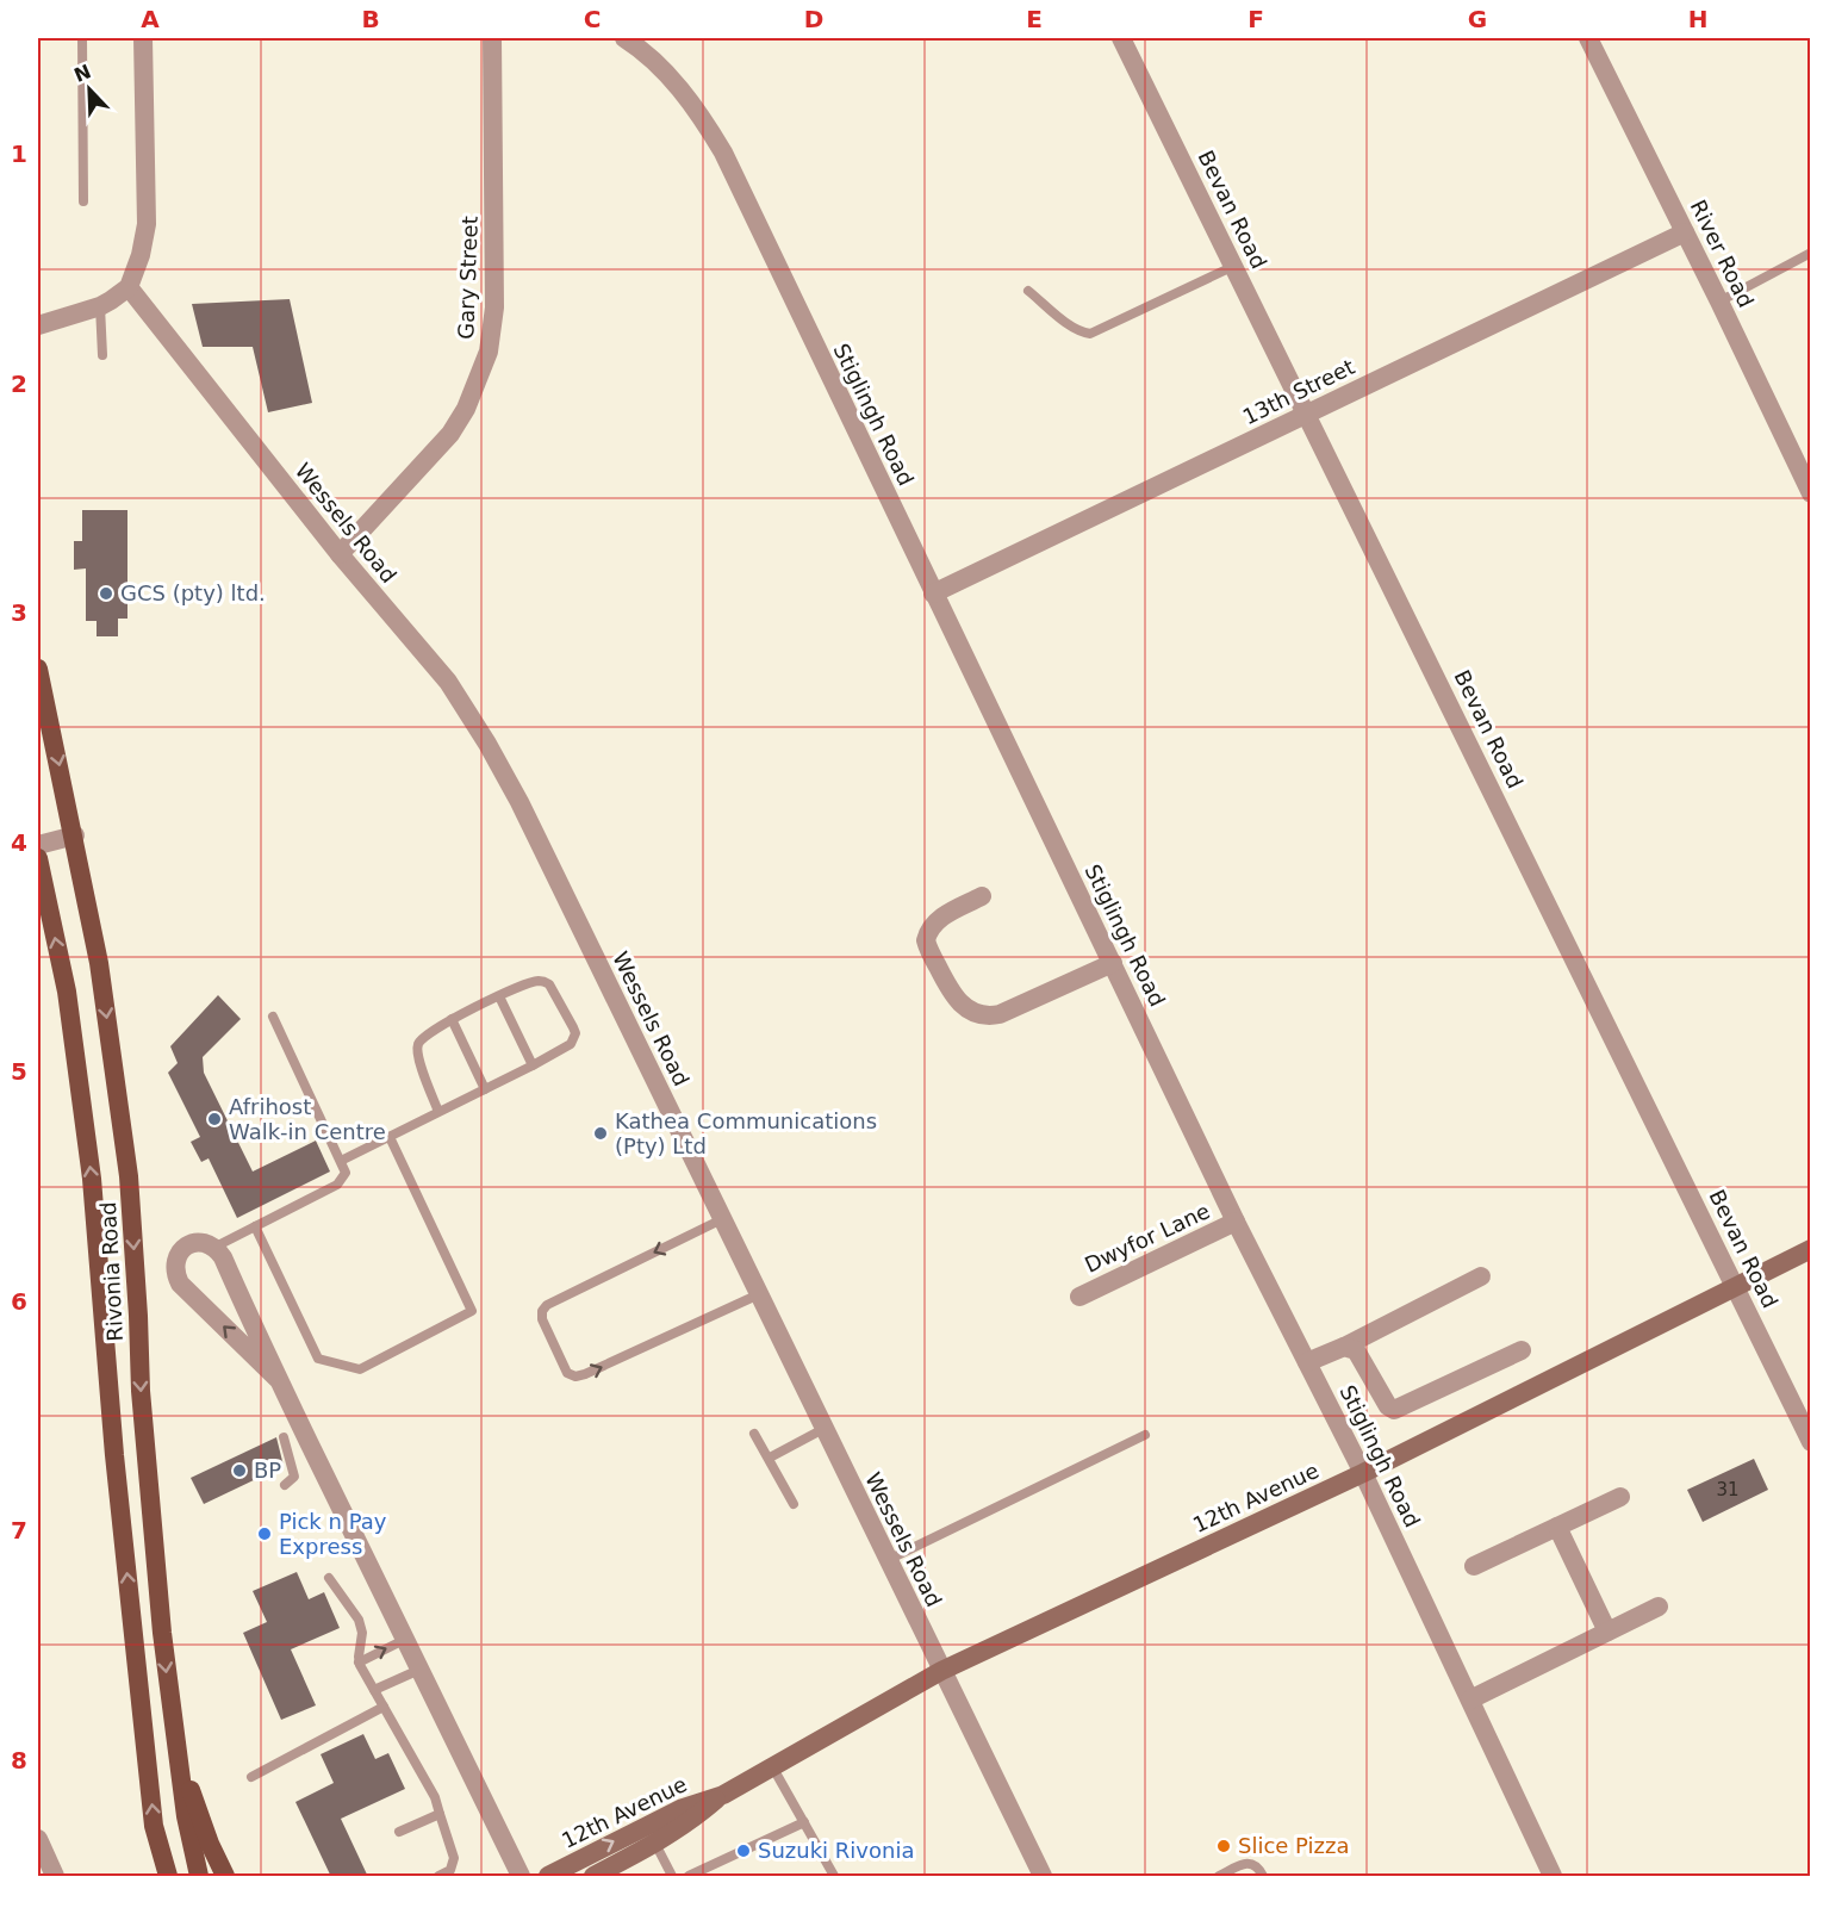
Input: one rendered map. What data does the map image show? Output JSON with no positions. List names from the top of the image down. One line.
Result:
{"streets":{"main road":["Rivonia Road","12th Avenue"],"street":["Bevan Road","River Road","Gary Street","13th Street","Stiglingh Road","Wessels Road","Dwyfor Lane"]},"crossings":[["Bevan Road","13th Street"],["Bevan Road","12th Avenue"],["River Road","13th Street"],["Gary Street","Wessels Road"],["13th Street","Stiglingh Road"],["Stiglingh Road","Dwyfor Lane"],["Stiglingh Road","12th Avenue"],["Wessels Road","12th Avenue"]],"places":["GCS (pty) ltd.","Afrihost Walk-in Centre","Kathea Communications (Pty) Ltd","BP","Pick n Pay Express","Slice Pizza","Suzuki Rivonia"],"house_numbers":["31"],"north":"top left","grid":{"columns":["A","B","C","D","E","F","G","H"],"rows":["1","2","3","4","5","6","7","8"]}}
